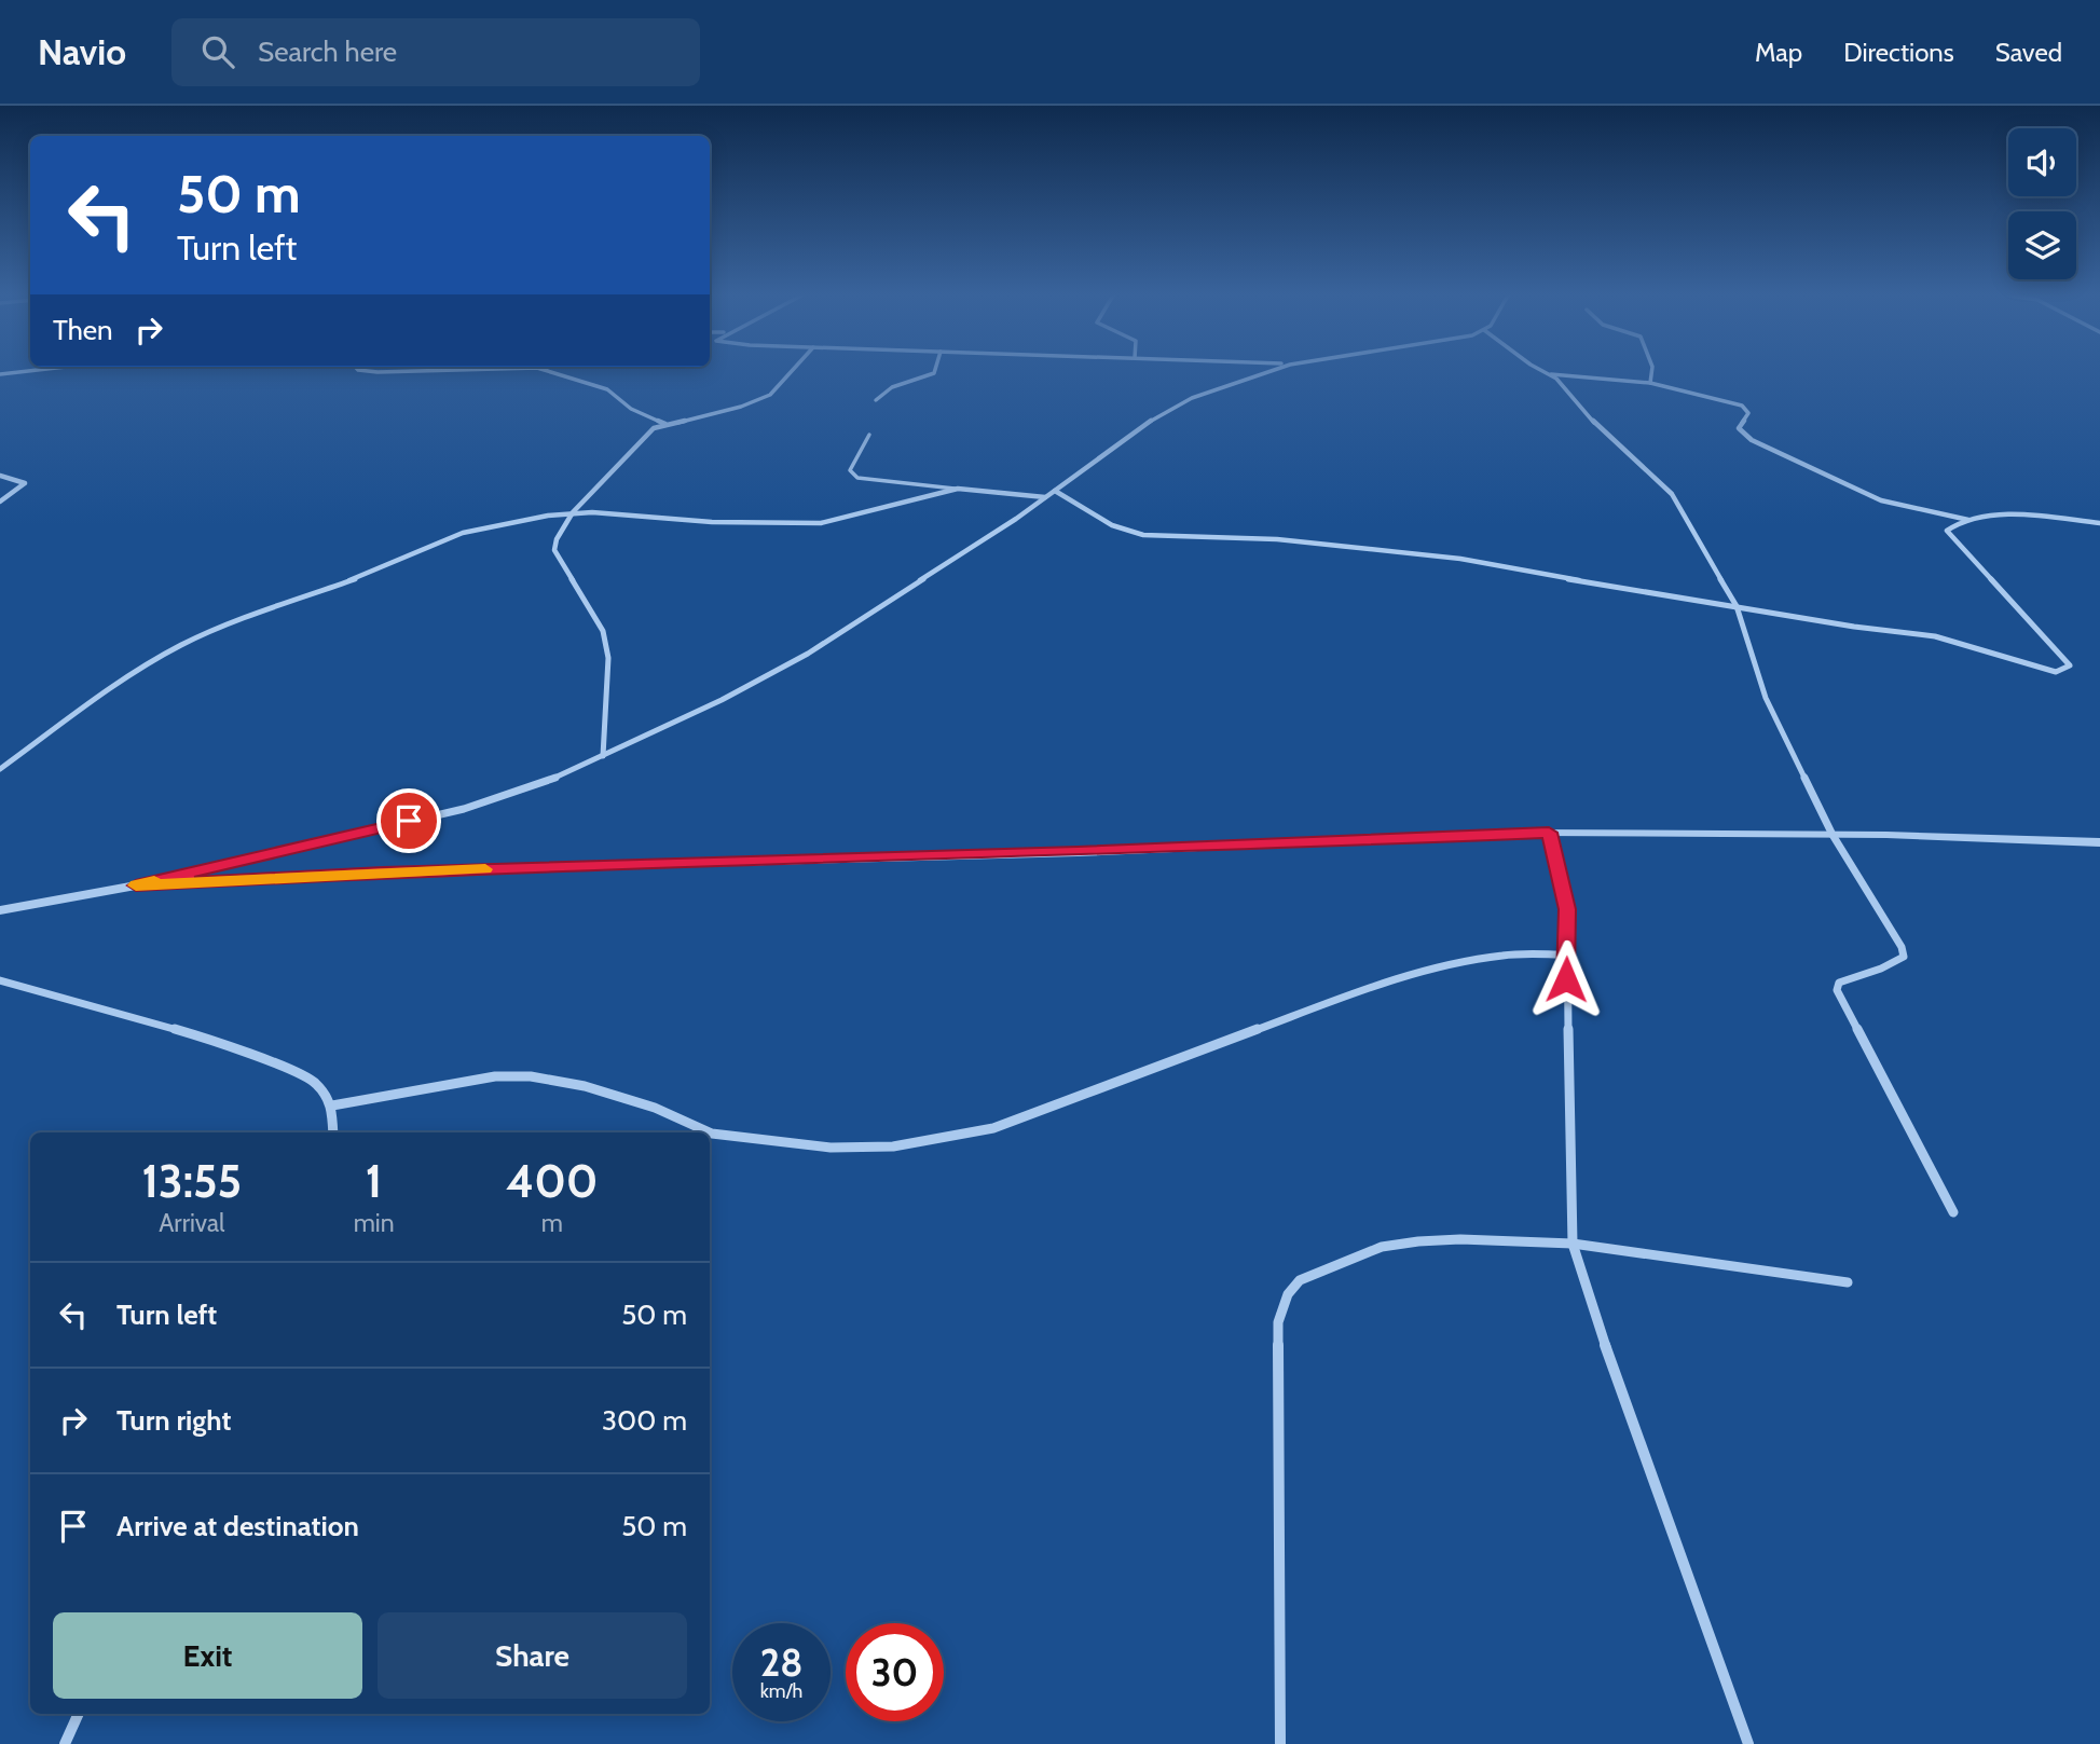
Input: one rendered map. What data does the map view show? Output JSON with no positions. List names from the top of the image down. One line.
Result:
{"page":{"header":"Navio","search":"Search here","nav":["Map","Directions","Saved"],"turn":["50 m","Turn left"],"then":"Then","eta":["13:55","Arrival","1","min","400","m"],"list":[{"name":"Turn left","value":"50 m"},{"name":"Turn right","value":"300 m"},{"name":"Arrive at destination","value":"50 m"}],"buttons":["Exit","Share"],"speed":"28 km/h","limit":"30"}}
